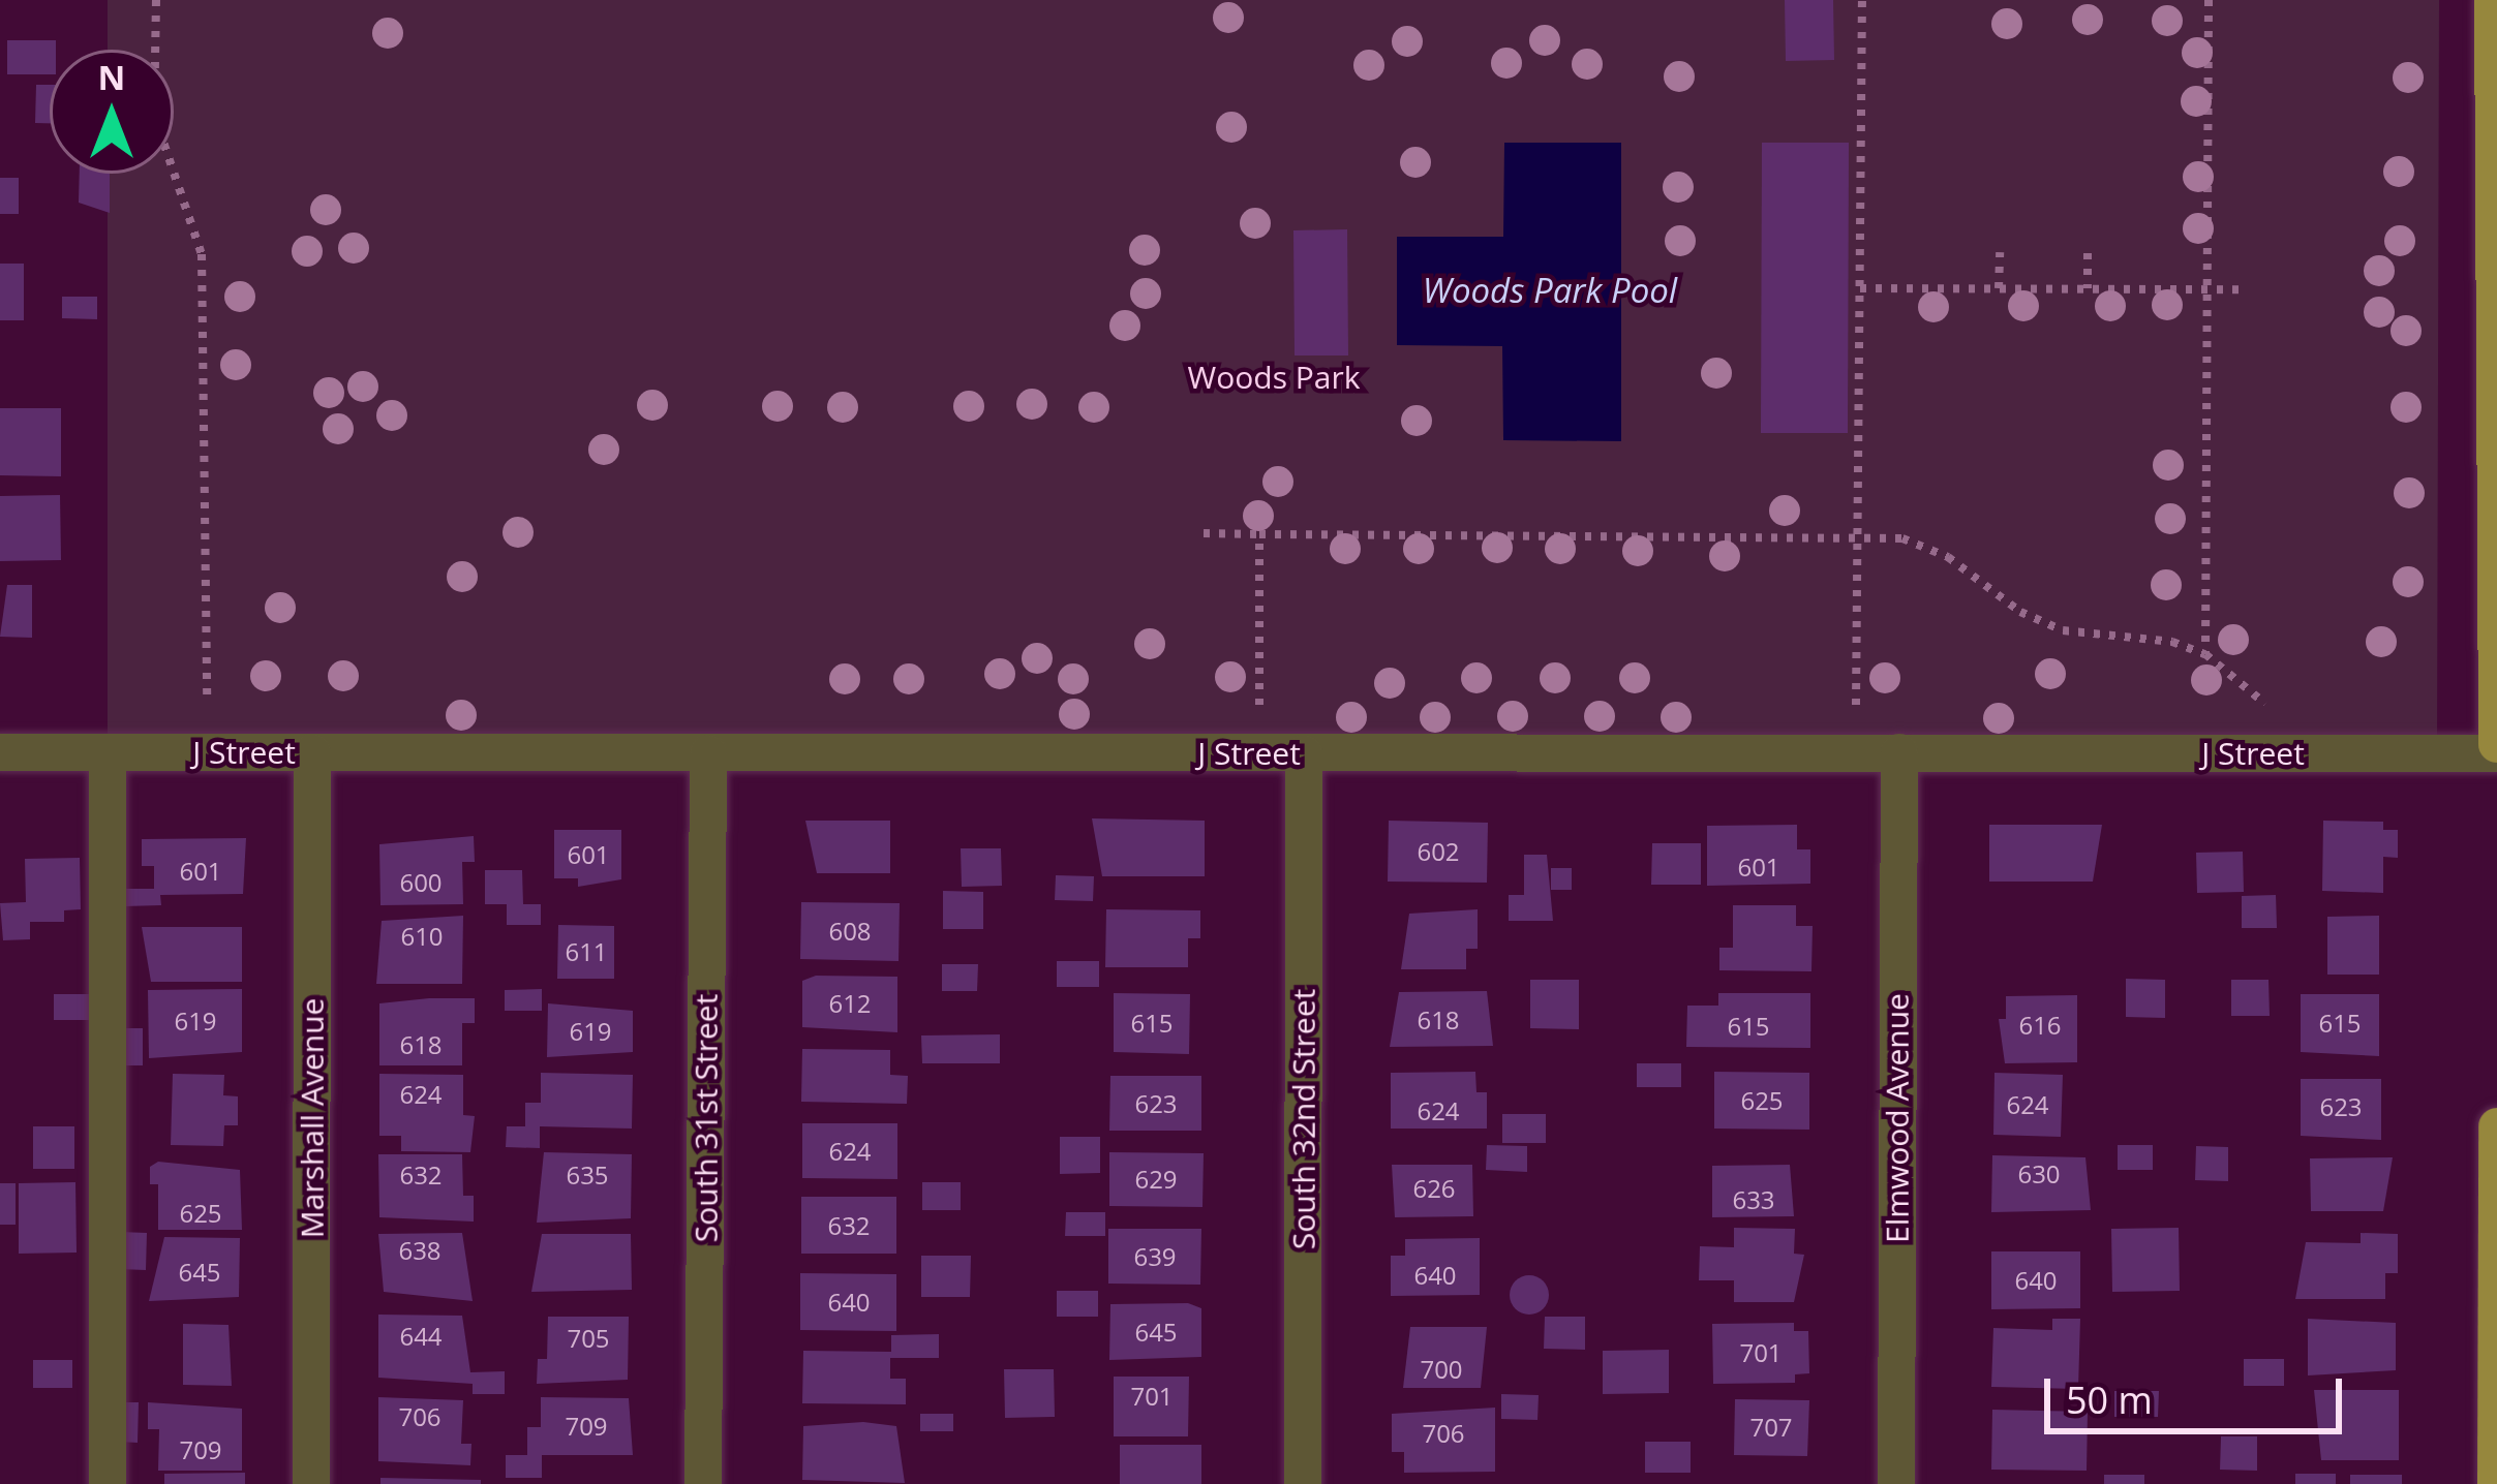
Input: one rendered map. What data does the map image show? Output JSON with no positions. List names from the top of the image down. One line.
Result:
{"streets":{"street":["J Street","Marshall Avenue","South 31st Street","Elmwood Avenue","South 32nd Street"]},"crossings":[["J Street","Marshall Avenue"],["J Street","South 31st Street"],["J Street","Elmwood Avenue"],["J Street","South 32nd Street"]],"water":["Woods Park Pool"],"parks":["Woods Park"],"house_numbers":["602","601","601","601","600","608","610","611","612","618","619","615","615","616","615","619","618","624","625","623","624","623","624","624","630","632","635","629","626","633","625","632","638","639","645","640","640","640","645","644","705","701","700","701","706","709","707","706","709"],"scale_bar":"50 m","north":"top"}
